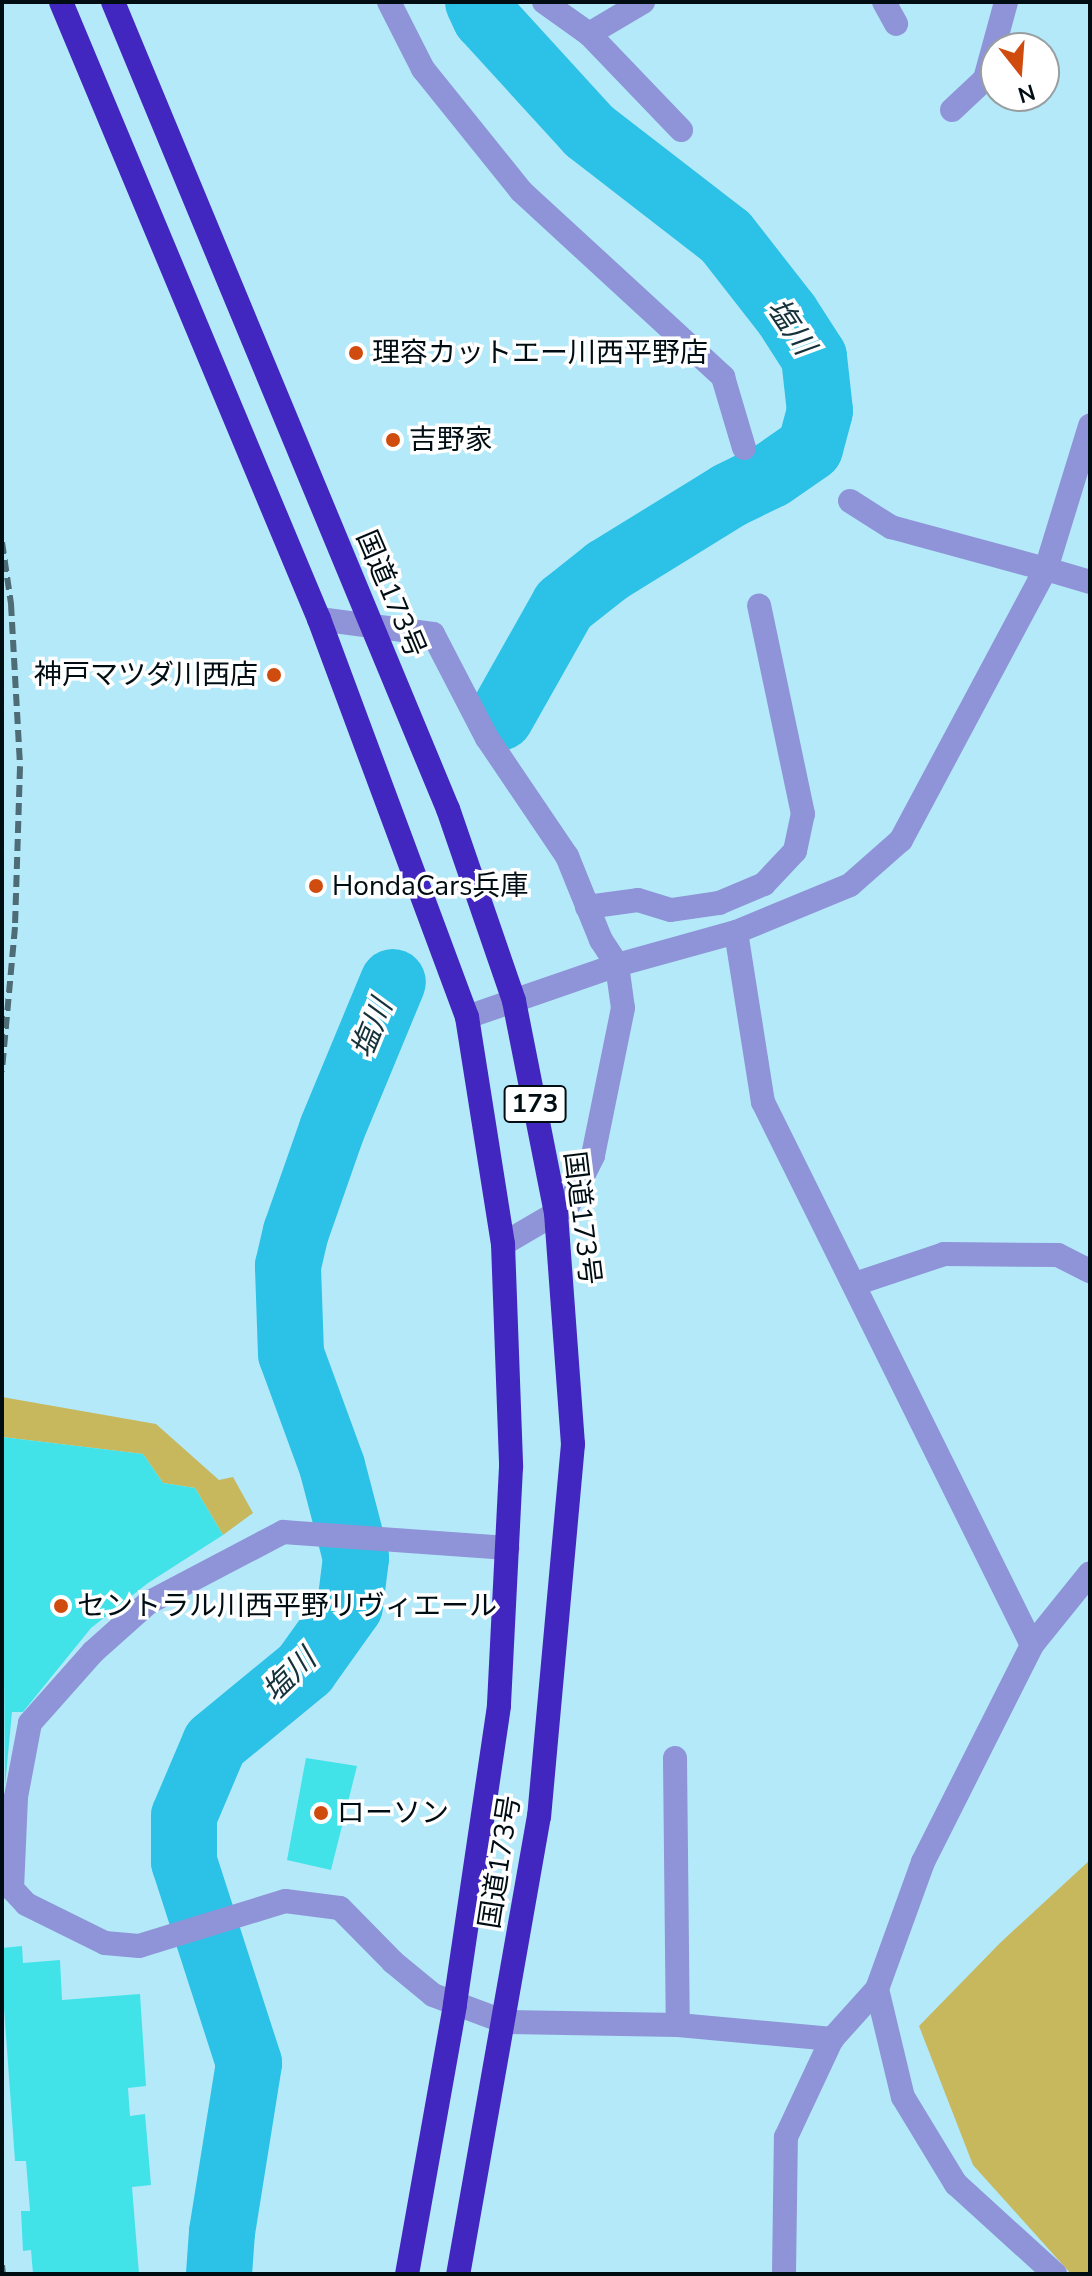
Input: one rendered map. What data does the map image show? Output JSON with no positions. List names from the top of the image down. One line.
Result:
{"streets":{"highway":["国道173号","173"]},"water":["塩川"],"places":["理容カットエー川西平野店","吉野家","神戸マツダ川西店","HondaCars兵庫","セントラル川西平野リヴィエール","ローソン"],"north":"bottom"}
